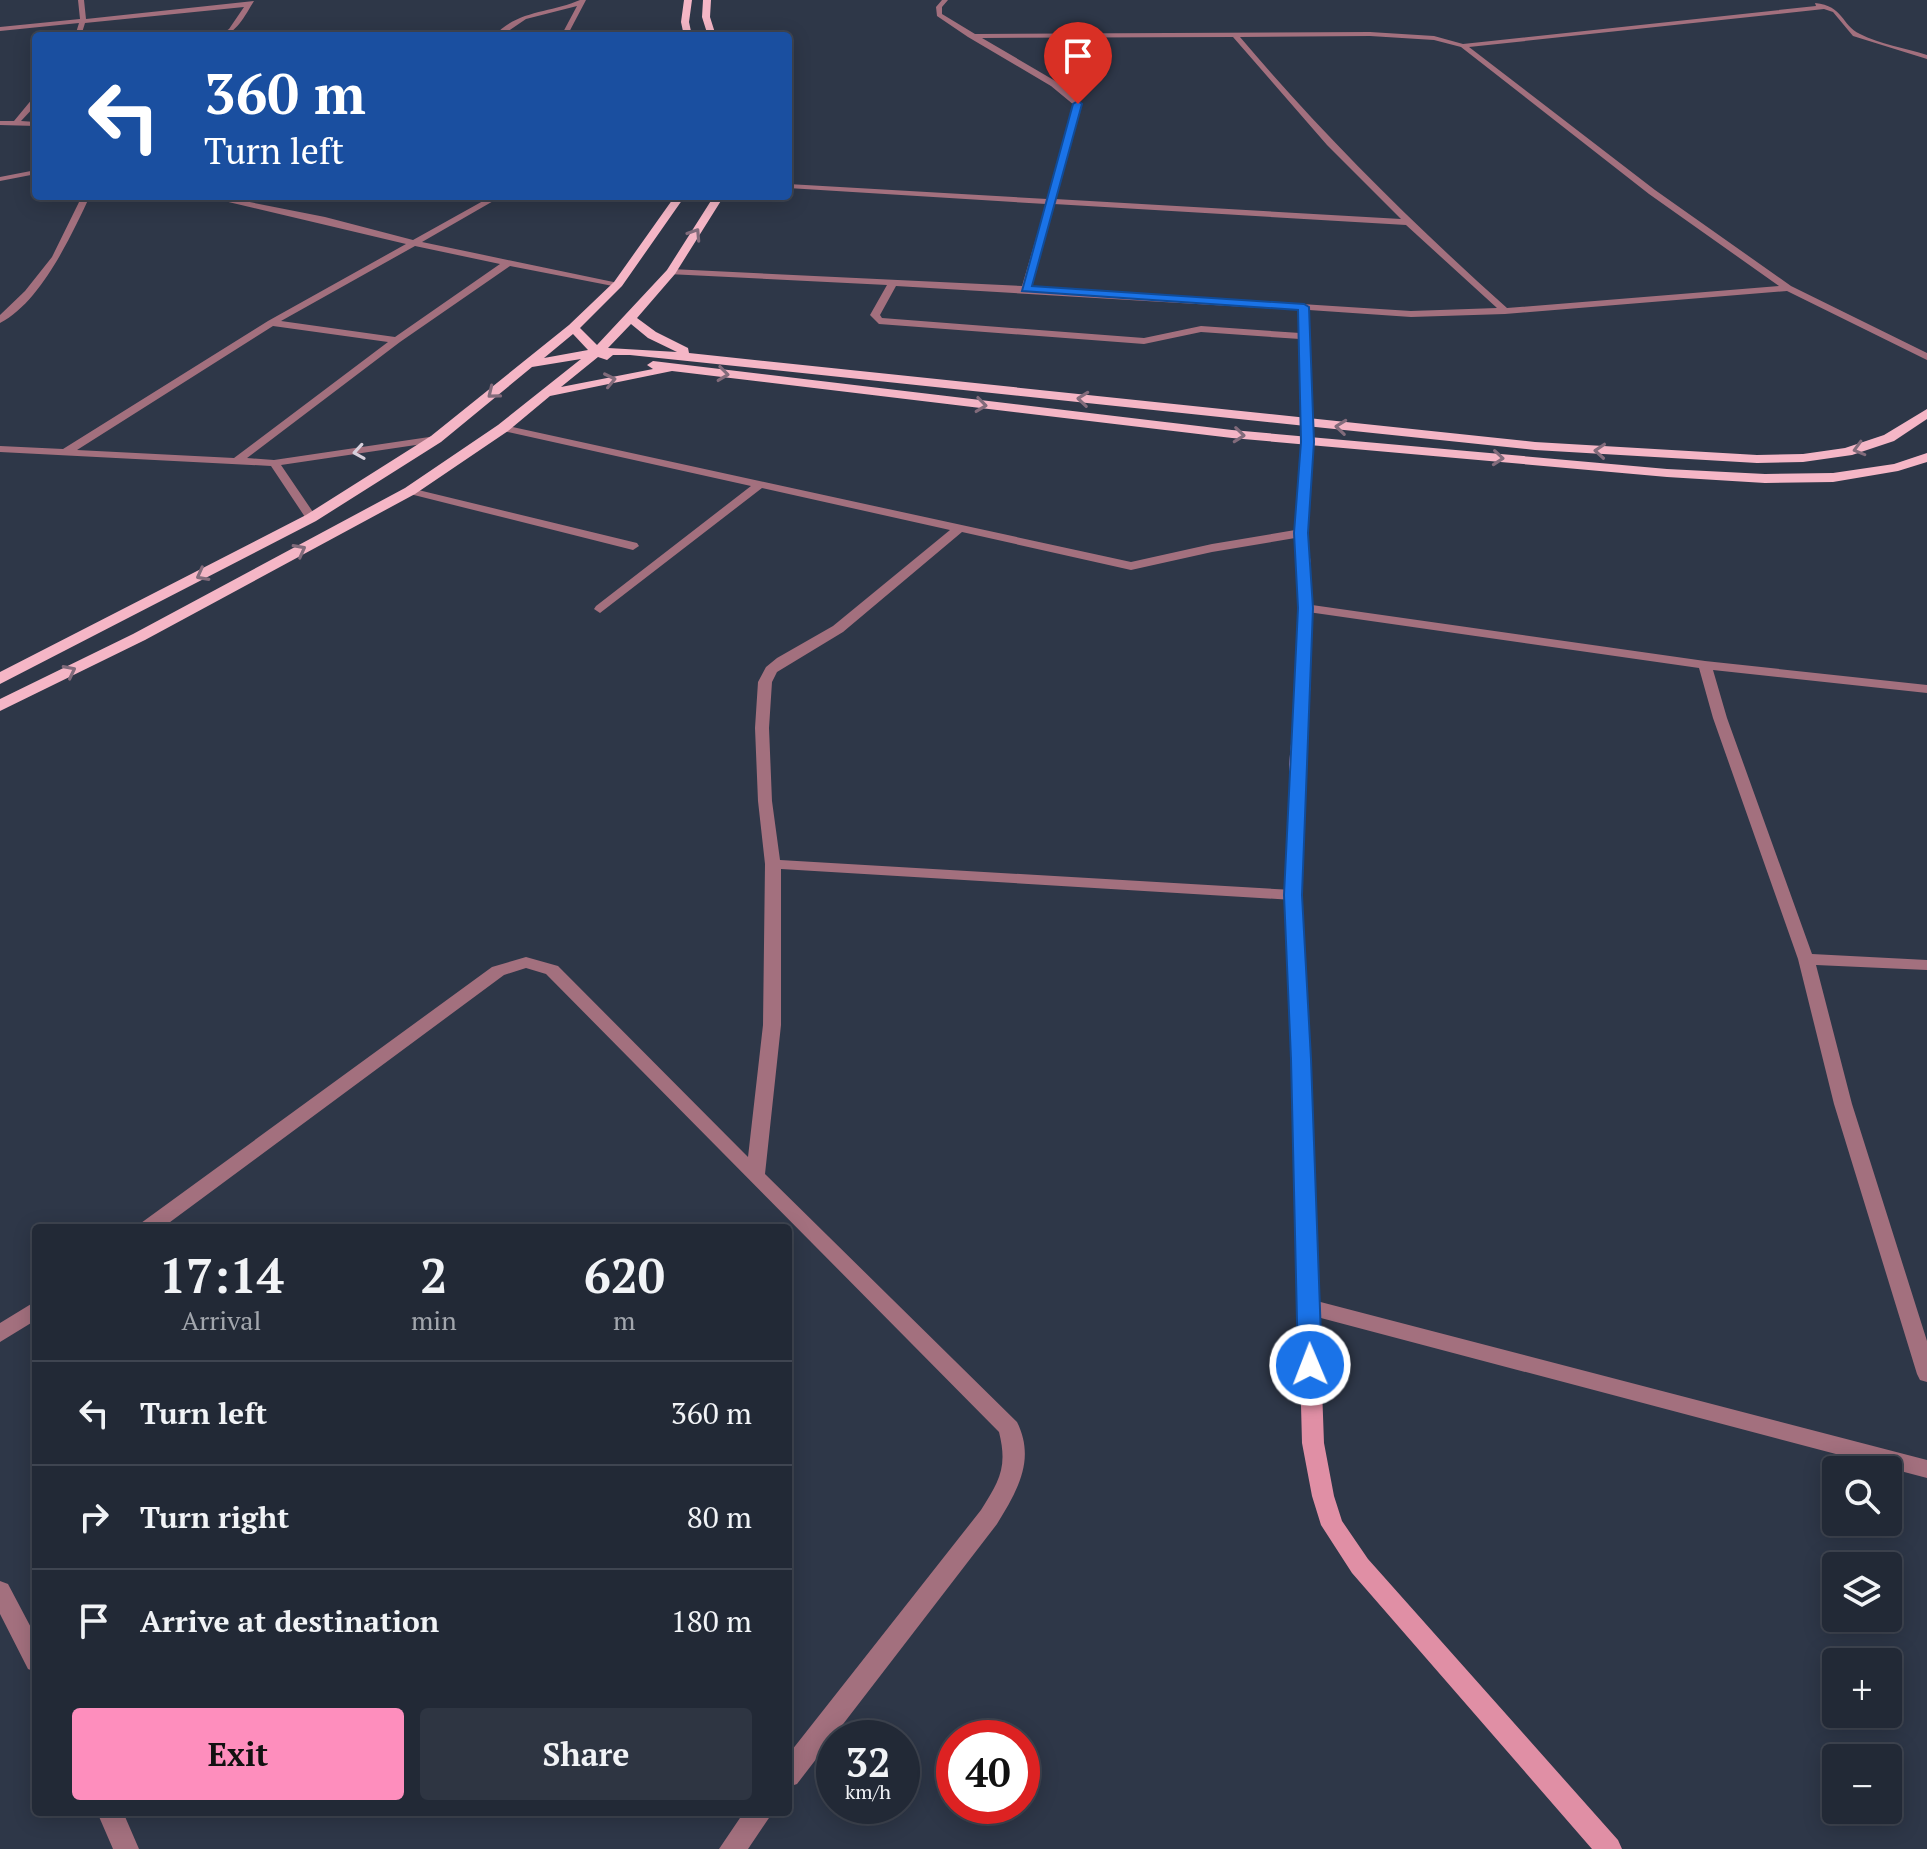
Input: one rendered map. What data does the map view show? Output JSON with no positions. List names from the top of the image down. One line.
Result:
{"page":{"turn":["360 m","Turn left"],"eta":["17:14","Arrival","2","min","620","m"],"list":[{"name":"Turn left","value":"360 m"},{"name":"Turn right","value":"80 m"},{"name":"Arrive at destination","value":"180 m"}],"map_buttons":["+","−"],"buttons":["Exit","Share"],"speed":"32 km/h","limit":"40"}}
